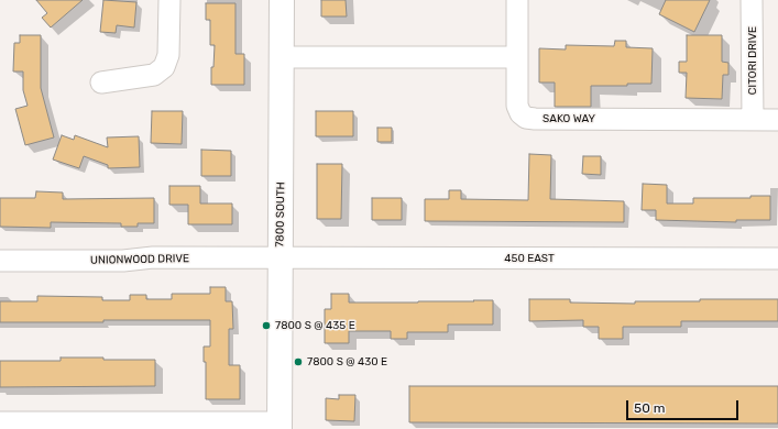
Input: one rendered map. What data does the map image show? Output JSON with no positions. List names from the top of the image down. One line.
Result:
{"streets":{"main road":["7800 SOUTH"],"street":["CITORI DRIVE","SAKO WAY","450 EAST","UNIONWOOD DRIVE"]},"crossings":[["CITORI DRIVE","SAKO WAY"],["7800 SOUTH","450 EAST"],["7800 SOUTH","UNIONWOOD DRIVE"],["450 EAST","UNIONWOOD DRIVE"]],"places":["7800 S @ 435 E","7800 S @ 430 E"],"scale_bar":"50 m"}
